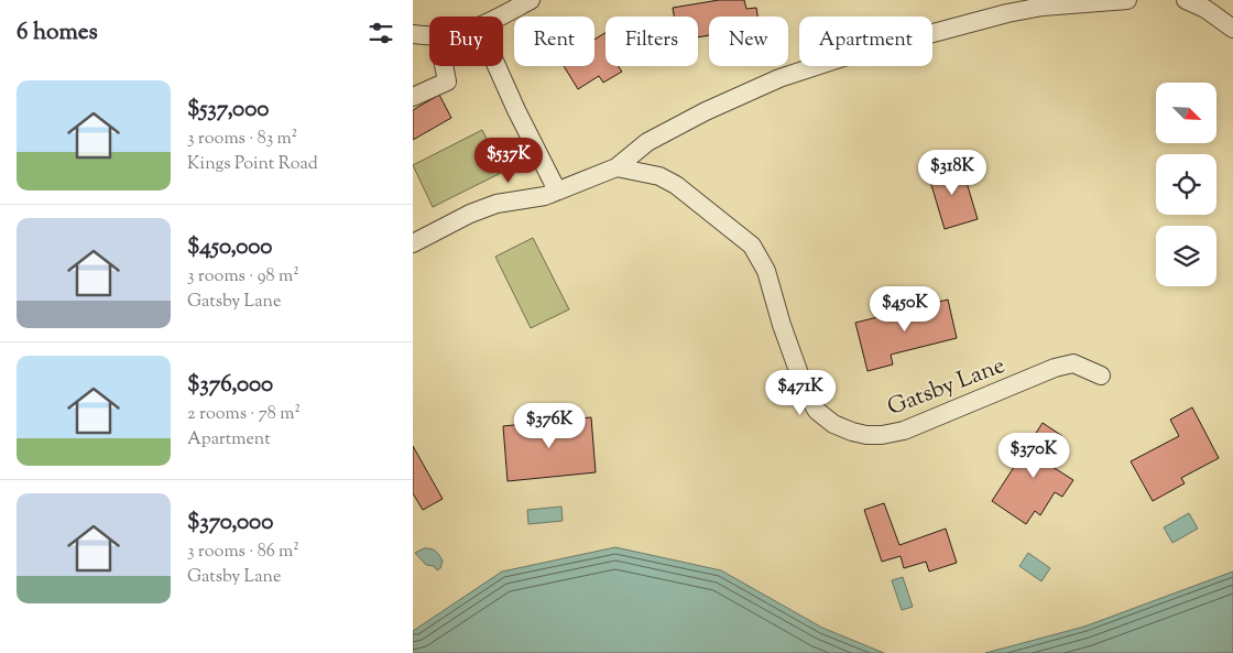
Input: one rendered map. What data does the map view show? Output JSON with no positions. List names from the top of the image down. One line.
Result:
{"streets":{"street":["Gatsby Lane"]},"north":"bottom right","page":{"heading":"6 homes","chip":["Buy","Rent","Filters","New","Apartment"],"list":[{"name":"$537,000","note":"3 rooms · 83 m² · Kings Point Road"},{"name":"$450,000","note":"3 rooms · 98 m² · Gatsby Lane"},{"name":"$376,000","note":"2 rooms · 78 m² · Apartment"},{"name":"$370,000","note":"3 rooms · 86 m² · Gatsby Lane"}],"price":["$537K","$318K","$450K","$471K","$376K","$370K"]}}
